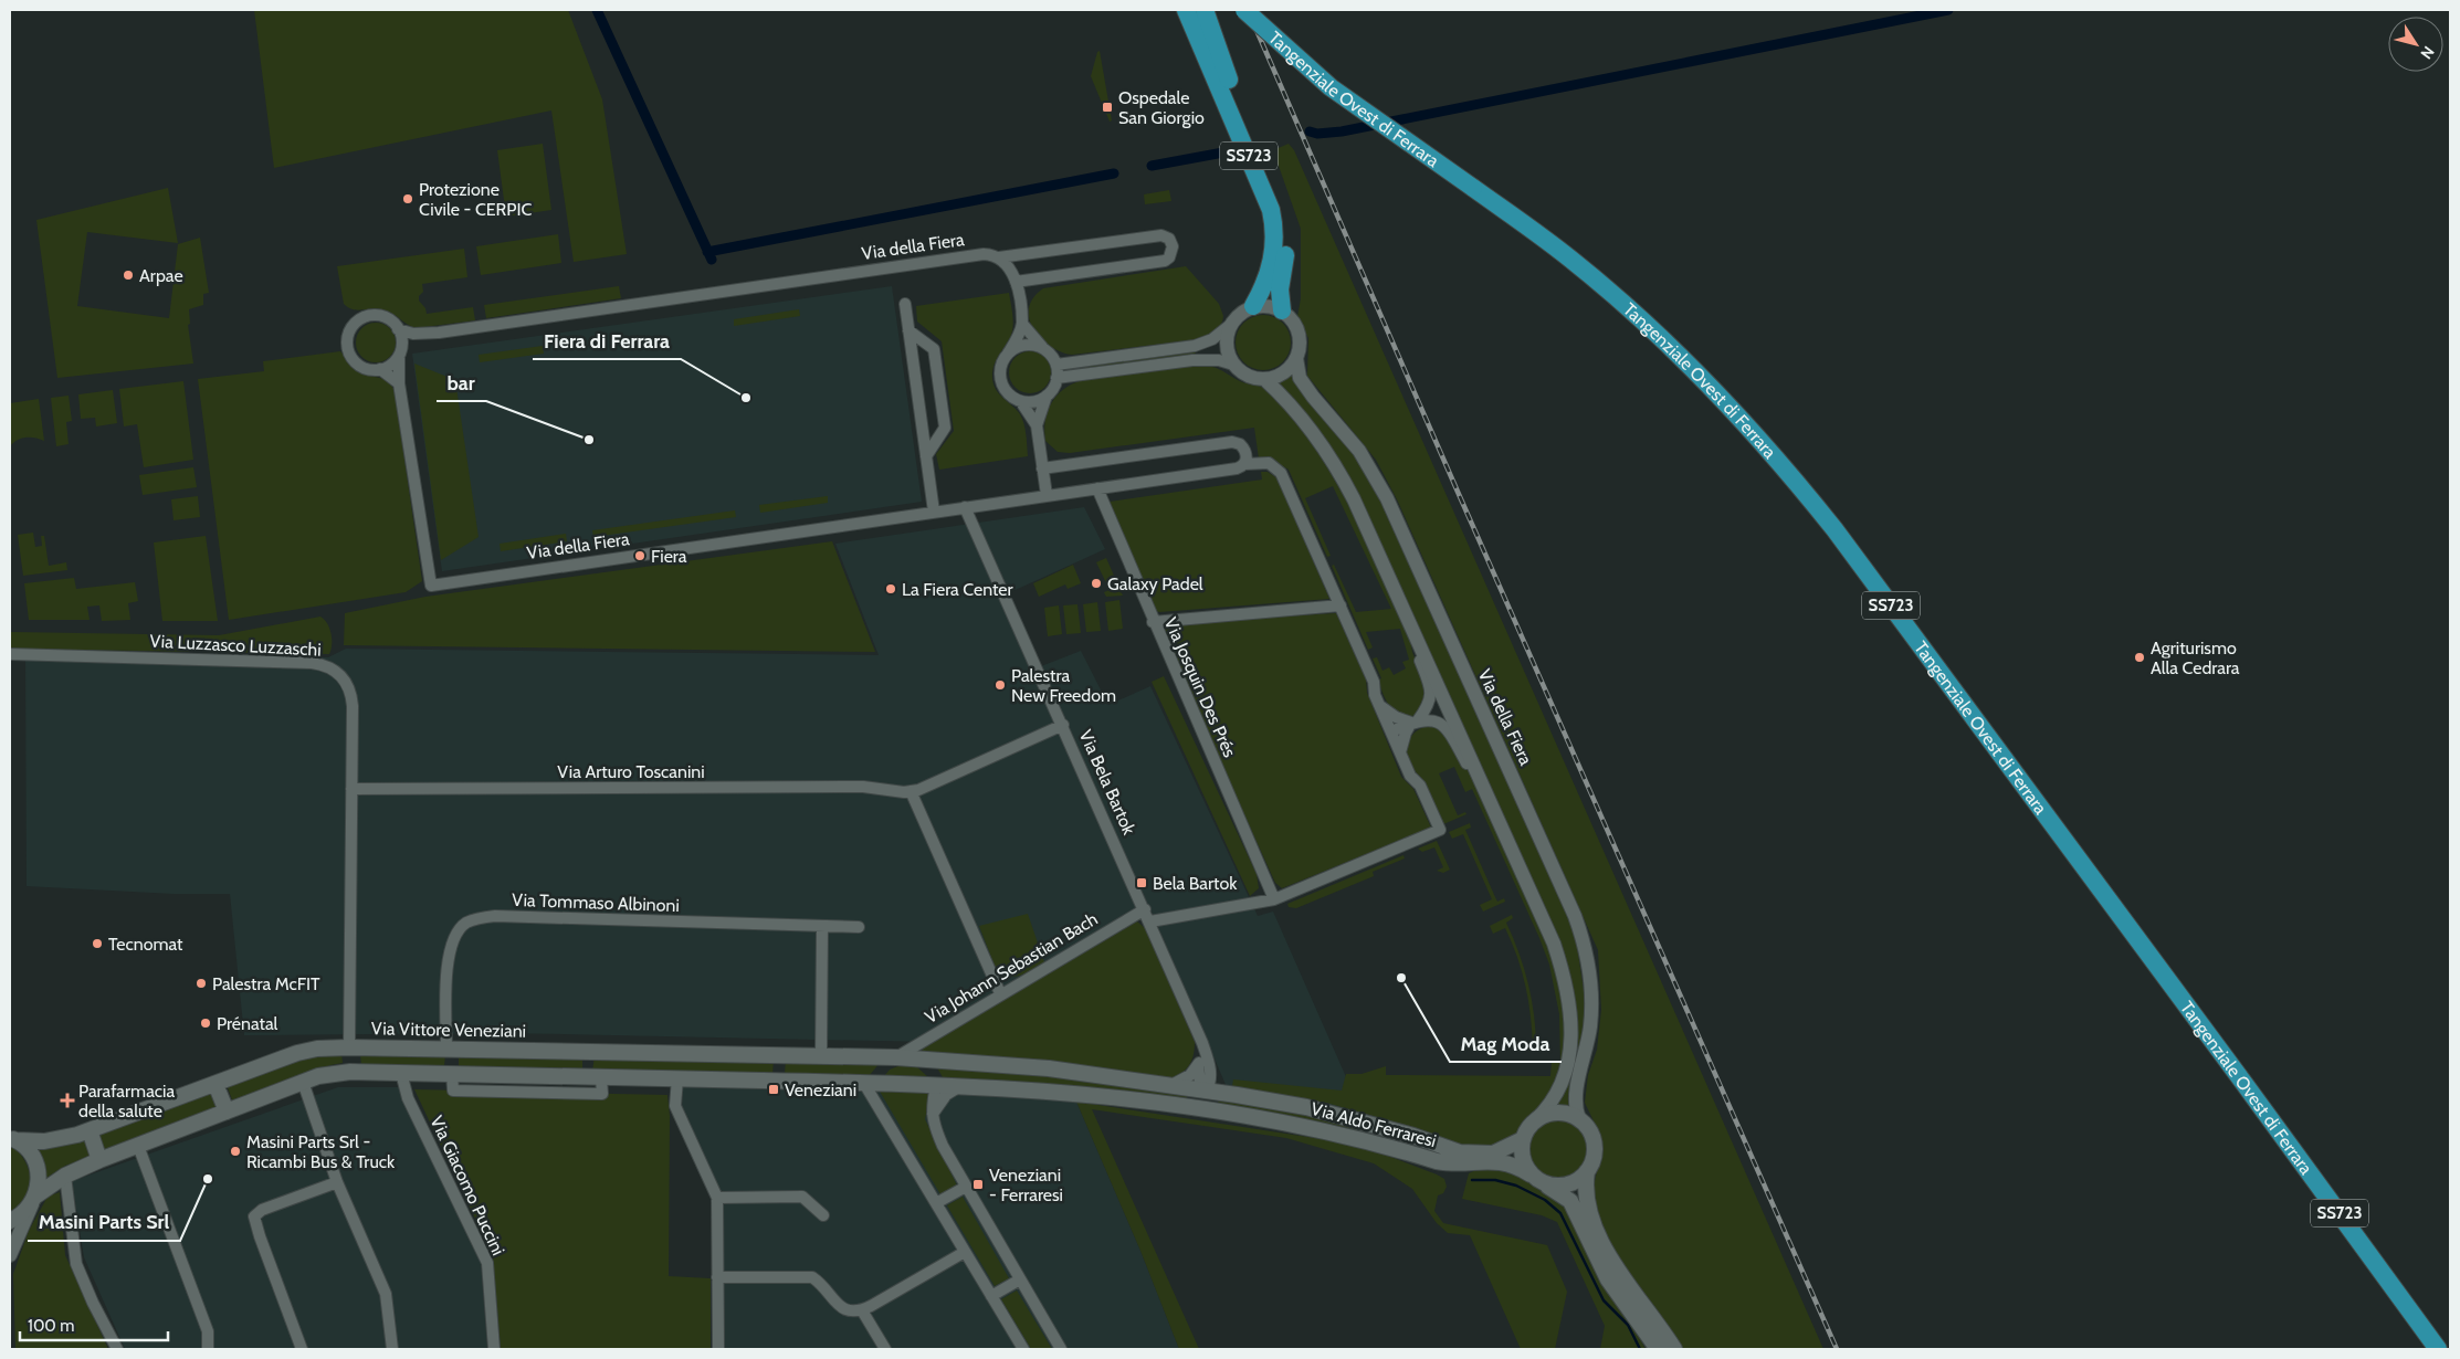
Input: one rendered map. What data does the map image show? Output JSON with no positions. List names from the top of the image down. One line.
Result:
{"streets":{"highway":["Tangenziale Ovest di Ferrara","SS723"],"main road":["Via Vittore Veneziani","Via Aldo Ferraresi"],"street":["Via della Fiera","Via Luzzasco Luzzaschi","Via Josquin Des Prés","Via Arturo Toscanini","Via Bela Bartok","Via Tommaso Albinoni","Via Johann Sebastian Bach","Via Giacomo Puccini"]},"crossings":[["SS723","Via della Fiera"],["Via della Fiera","Via Josquin Des Prés"],["Via della Fiera","Via Bela Bartok"],["Via della Fiera","Via Aldo Ferraresi"],["Via Luzzasco Luzzaschi","Via Arturo Toscanini"],["Via Luzzasco Luzzaschi","Via Vittore Veneziani"],["Via Arturo Toscanini","Via Bela Bartok"],["Via Bela Bartok","Via Johann Sebastian Bach"],["Via Bela Bartok","Via Aldo Ferraresi"],["Via Tommaso Albinoni","Via Vittore Veneziani"],["Via Johann Sebastian Bach","Via Vittore Veneziani"],["Via Vittore Veneziani","Via Aldo Ferraresi"]],"places":{"transit":["Ospedale San Giorgio","Bela Bartok","Veneziani","Veneziani - Ferraresi"],"other":["Protezione Civile - CERPIC","Arpae","Fiera di Ferrara","bar","Fiera","Galaxy Padel","La Fiera Center","Agriturismo Alla Cedrara","Palestra New Freedom","Tecnomat","Mag Moda","Palestra McFIT","Prénatal","Masini Parts Srl - Ricambi Bus & Truck","Masini Parts Srl"],"health":["Parafarmacia della salute"]},"scale_bar":"100 m","north":"bottom right"}
